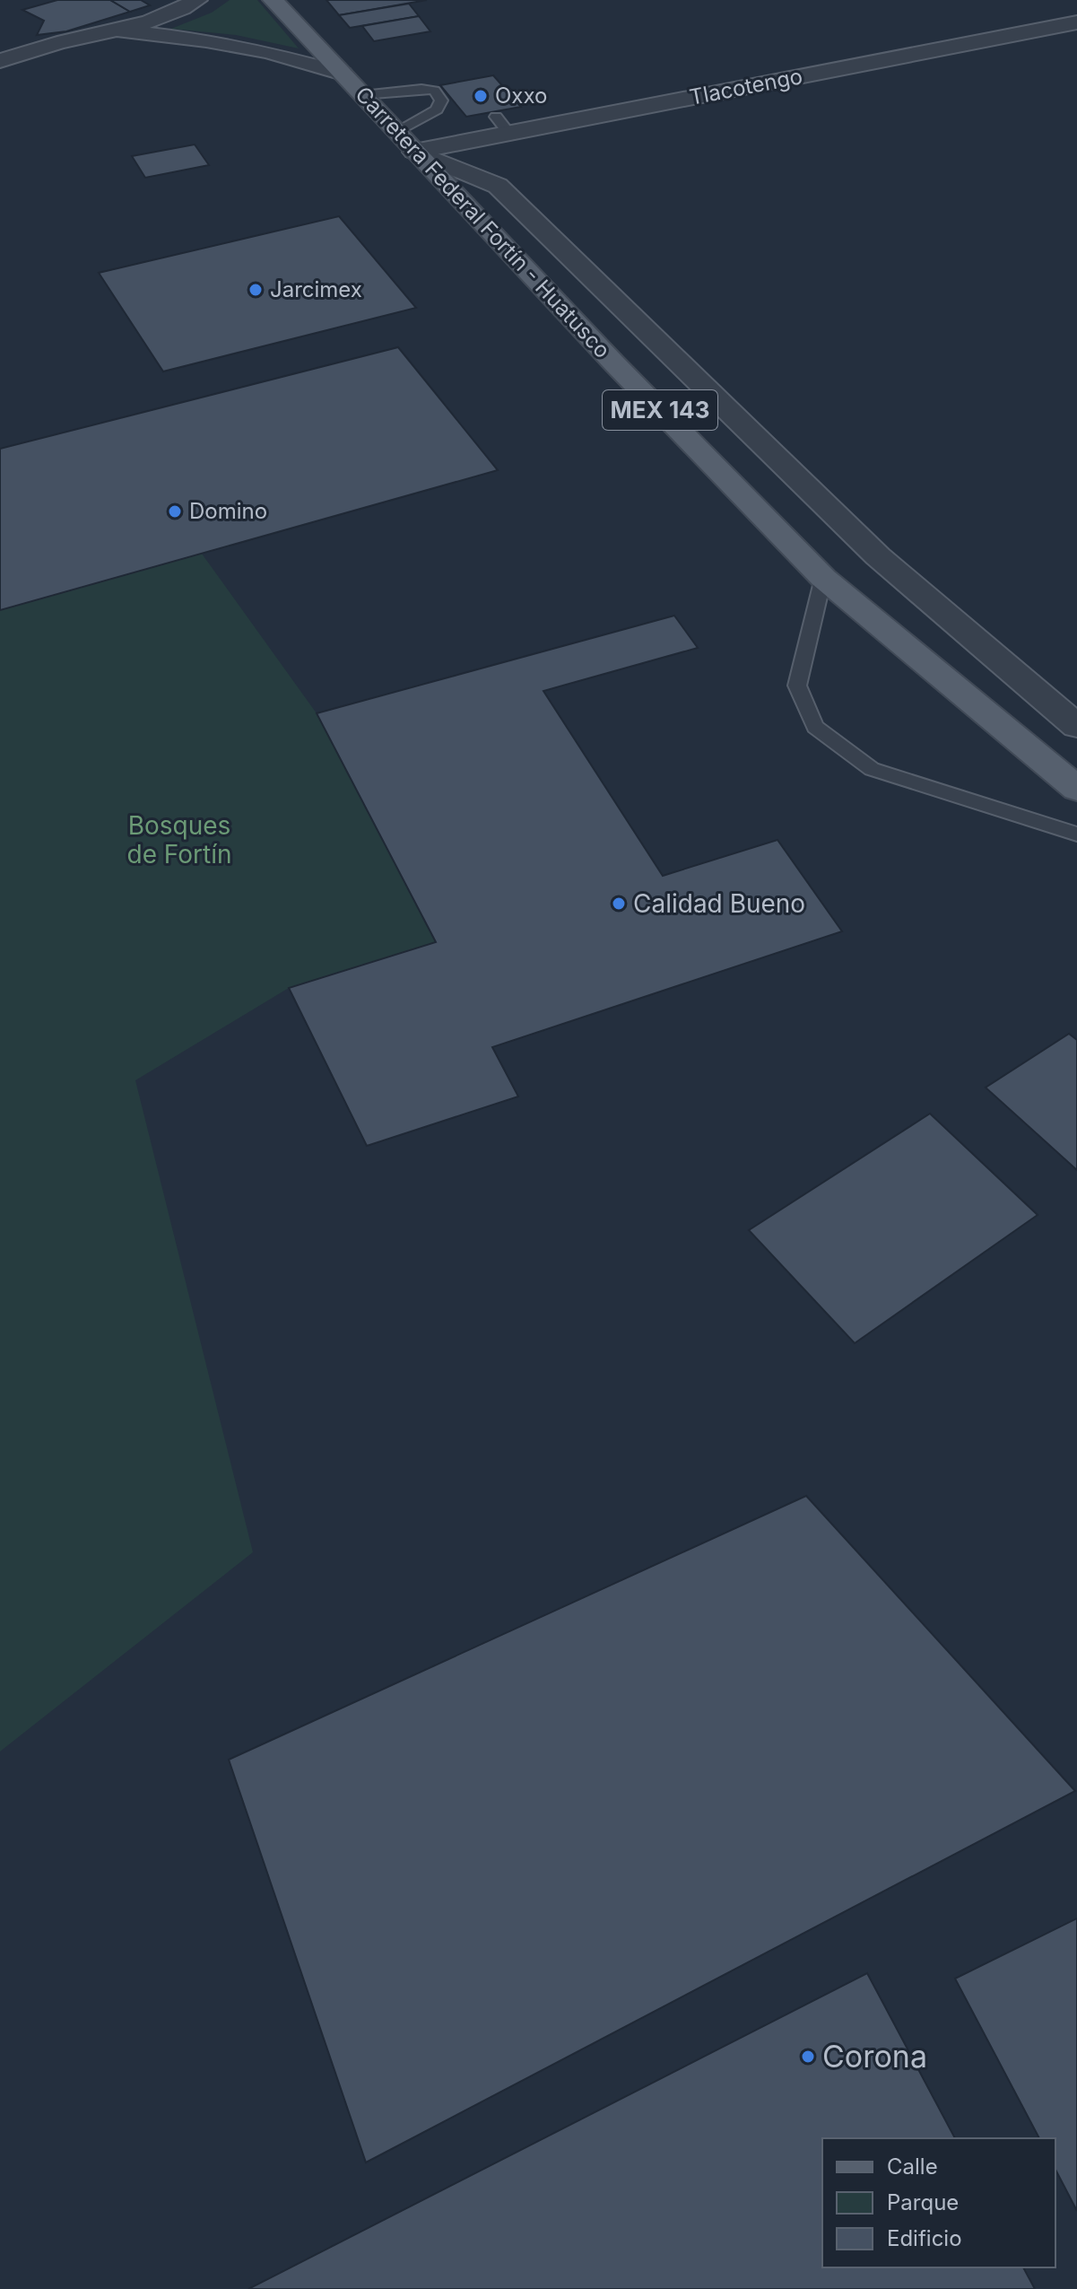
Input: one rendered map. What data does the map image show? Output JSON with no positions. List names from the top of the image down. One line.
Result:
{"streets":{"main road":["Carretera Federal Fortín - Huatusco","MEX 143"],"street":["Tlacotengo"]},"crossings":[["Tlacotengo","Carretera Federal Fortín - Huatusco"]],"parks":["Bosques de Fortín"],"places":["Oxxo","Jarcimex","Domino","Calidad Bueno","Corona"],"legend":["Calle","Parque","Edificio"]}
